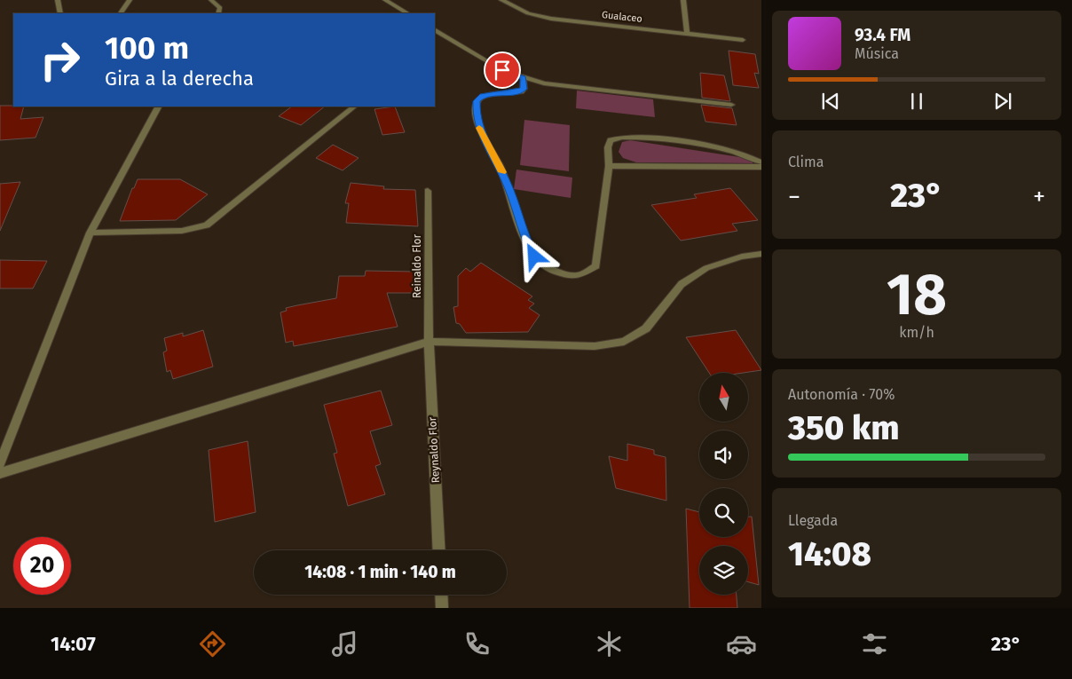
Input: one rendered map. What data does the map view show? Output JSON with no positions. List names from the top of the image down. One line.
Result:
{"streets":{"street":["Gualaceo","Reinaldo Flor","Reynaldo Flor"]},"crossings":[["Reinaldo Flor","Reynaldo Flor"]],"north":"top","page":{"turn":["100 m","Gira a la derecha"],"song":["93.4 FM","Música"],"tile":["Clima",["18","km/h"],["Autonomía · 70%","350 km"],["Llegada","14:08"]],"heat":["−","23°","+"],"limit":"20","trip":"14:08 · 1 min · 140 m","tabs":["14:07","23°"]}}
